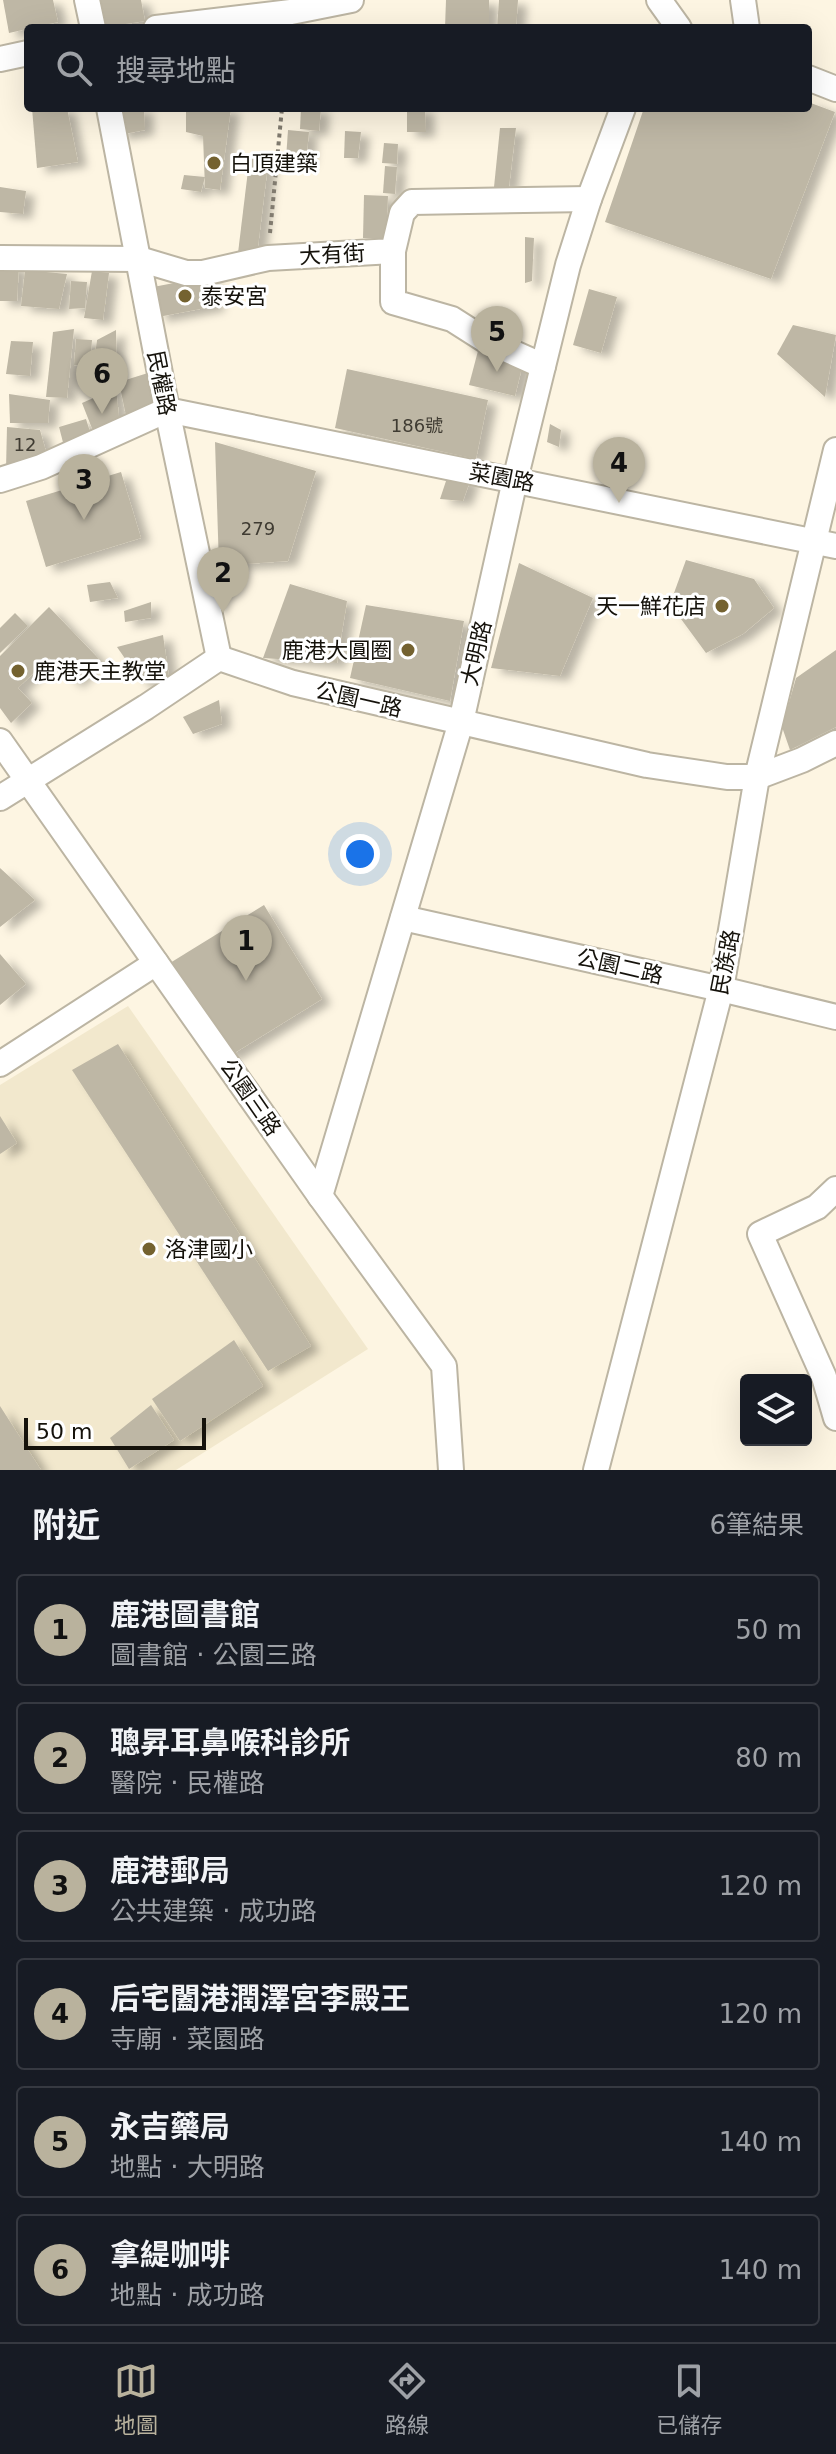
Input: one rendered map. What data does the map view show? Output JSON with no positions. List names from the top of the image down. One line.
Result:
{"streets":{"street":["大有街","民權路","菜園路","大明路","公園一路","民族路","公園二路","公園三路"]},"crossings":[["大有街","民權路"],["大有街","大明路"],["民權路","菜園路"],["民權路","公園一路"],["菜園路","大明路"],["菜園路","民族路"],["大明路","公園一路"],["大明路","公園二路"],["大明路","公園三路"],["公園一路","民族路"],["民族路","公園二路"]],"places":["白頂建築","泰安宮","天一鮮花店","鹿港大圓圈","鹿港天主教堂","洛津國小"],"house_numbers":["186號","12","279"],"scale_bar":"50 m","page":{"search":"搜尋地點","pins":["5","6","4","3","2","1"],"scale":"50 m","heading":["附近","6筆結果"],"list":[{"mark":"1","name":"鹿港圖書館","note":"圖書館 · 公園三路","value":"50 m"},{"mark":"2","name":"聰昇耳鼻喉科診所","note":"醫院 · 民權路","value":"80 m"},{"mark":"3","name":"鹿港郵局","note":"公共建築 · 成功路","value":"120 m"},{"mark":"4","name":"后宅闔港潤澤宮李殿王","note":"寺廟 · 菜園路","value":"120 m"},{"mark":"5","name":"永吉藥局","note":"地點 · 大明路","value":"140 m"},{"mark":"6","name":"拿緹咖啡","note":"地點 · 成功路","value":"140 m"}],"nav":["地圖","路線","已儲存"]}}
